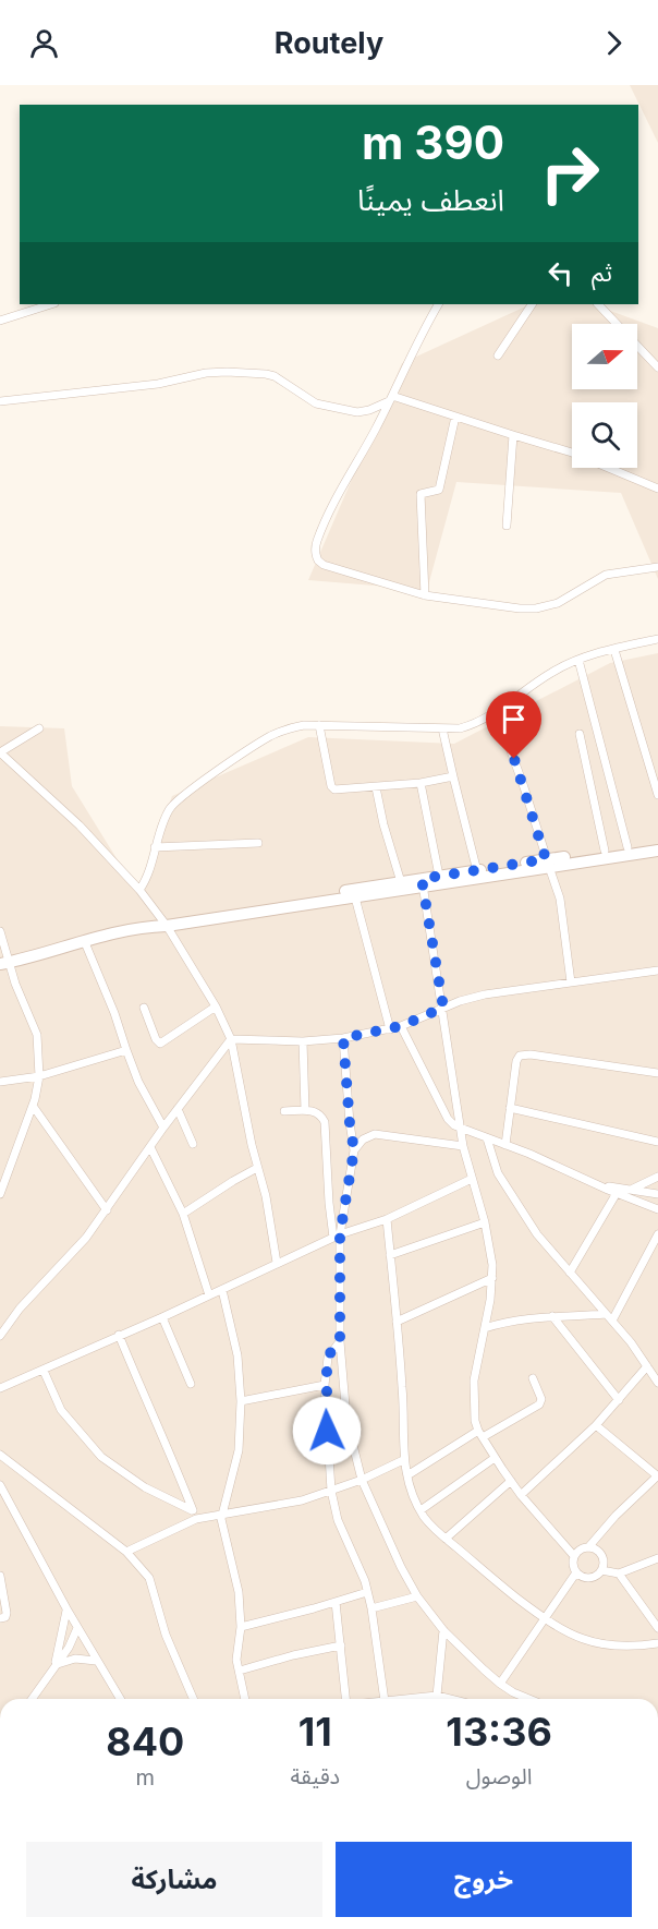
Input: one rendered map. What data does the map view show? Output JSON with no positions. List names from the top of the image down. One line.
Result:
{"north":"right","page":{"header":"Routely","turn":["390 m","انعطف يمينًا"],"then":"ثم","eta":["13:36","الوصول","11","دقيقة","840","m"],"buttons":["خروج","مشاركة"]}}
